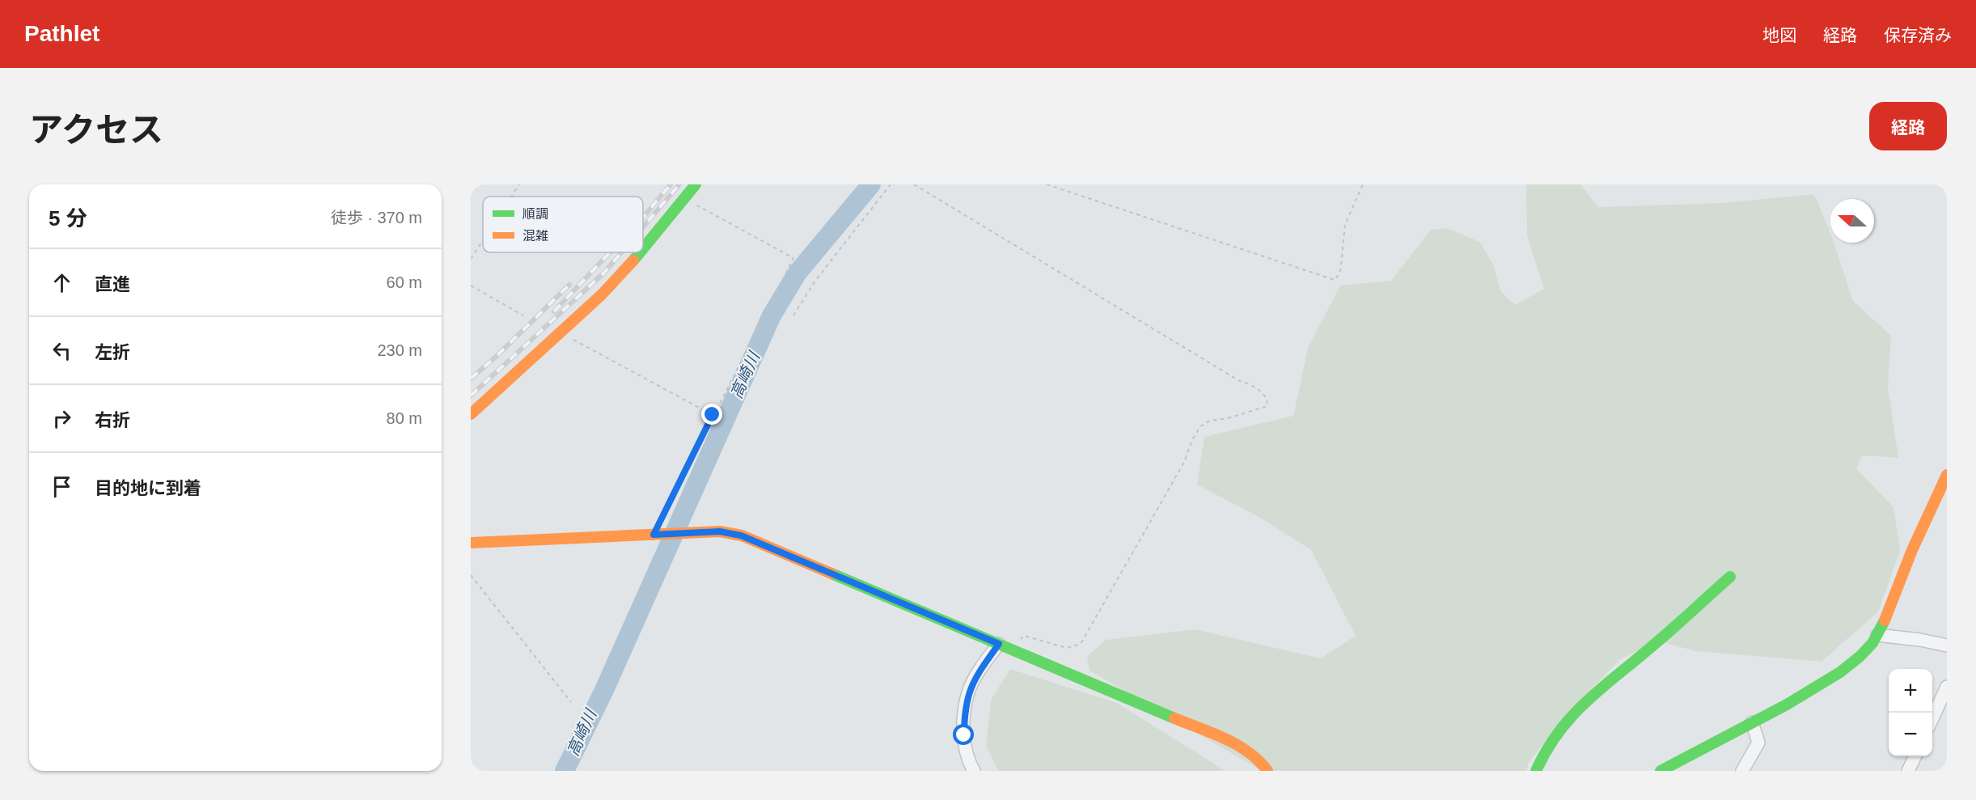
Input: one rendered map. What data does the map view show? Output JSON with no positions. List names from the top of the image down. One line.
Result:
{"water":["高崎川"],"legend":["順調","混雑"],"north":"left","page":{"header":"Pathlet","nav":["地図","経路","保存済み"],"title":"アクセス","buttons":"経路","heading":["5 分","徒歩 · 370 m"],"list":[["直進","60 m"],["左折","230 m"],["右折","80 m"],"目的地に到着"],"map_buttons":["+","−"]}}
